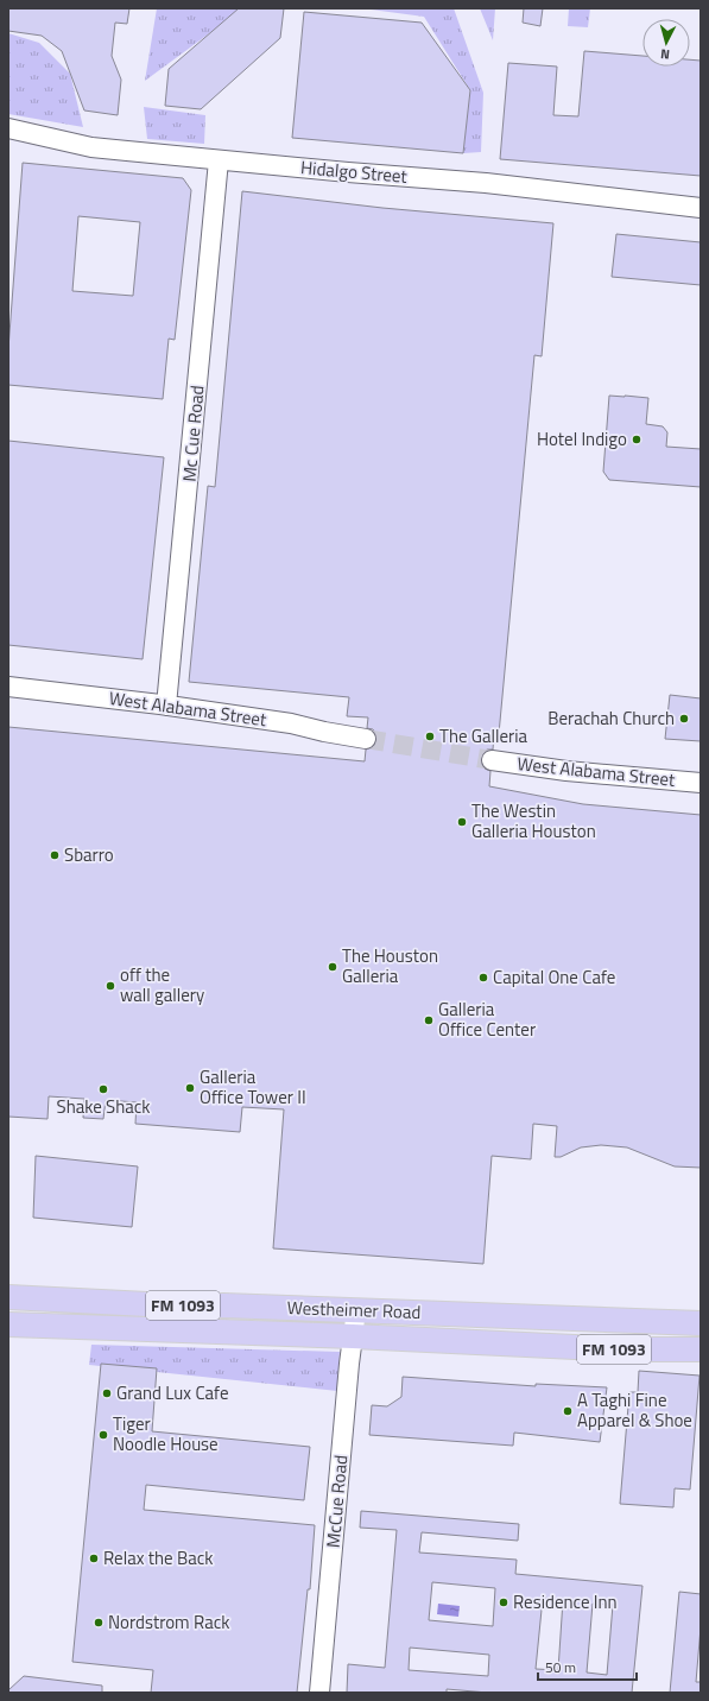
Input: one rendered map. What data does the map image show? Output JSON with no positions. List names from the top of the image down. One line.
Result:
{"streets":{"main road":["FM 1093","Westheimer Road"],"street":["Hidalgo Street","Mc Cue Road","West Alabama Street","McCue Road"]},"crossings":[["Hidalgo Street","Mc Cue Road"],["Mc Cue Road","West Alabama Street"],["Westheimer Road","McCue Road"]],"places":["Hotel Indigo","Berachah Church","The Galleria","The Westin Galleria Houston","Sbarro","The Houston Galleria","Capital One Cafe","off the wall gallery","Galleria Office Center","Galleria Office Tower II","Shake Shack","Grand Lux Cafe","A Taghi Fine Apparel & Shoe","Tiger Noodle House","Relax the Back","Residence Inn","Nordstrom Rack"],"scale_bar":"50 m","north":"bottom"}
